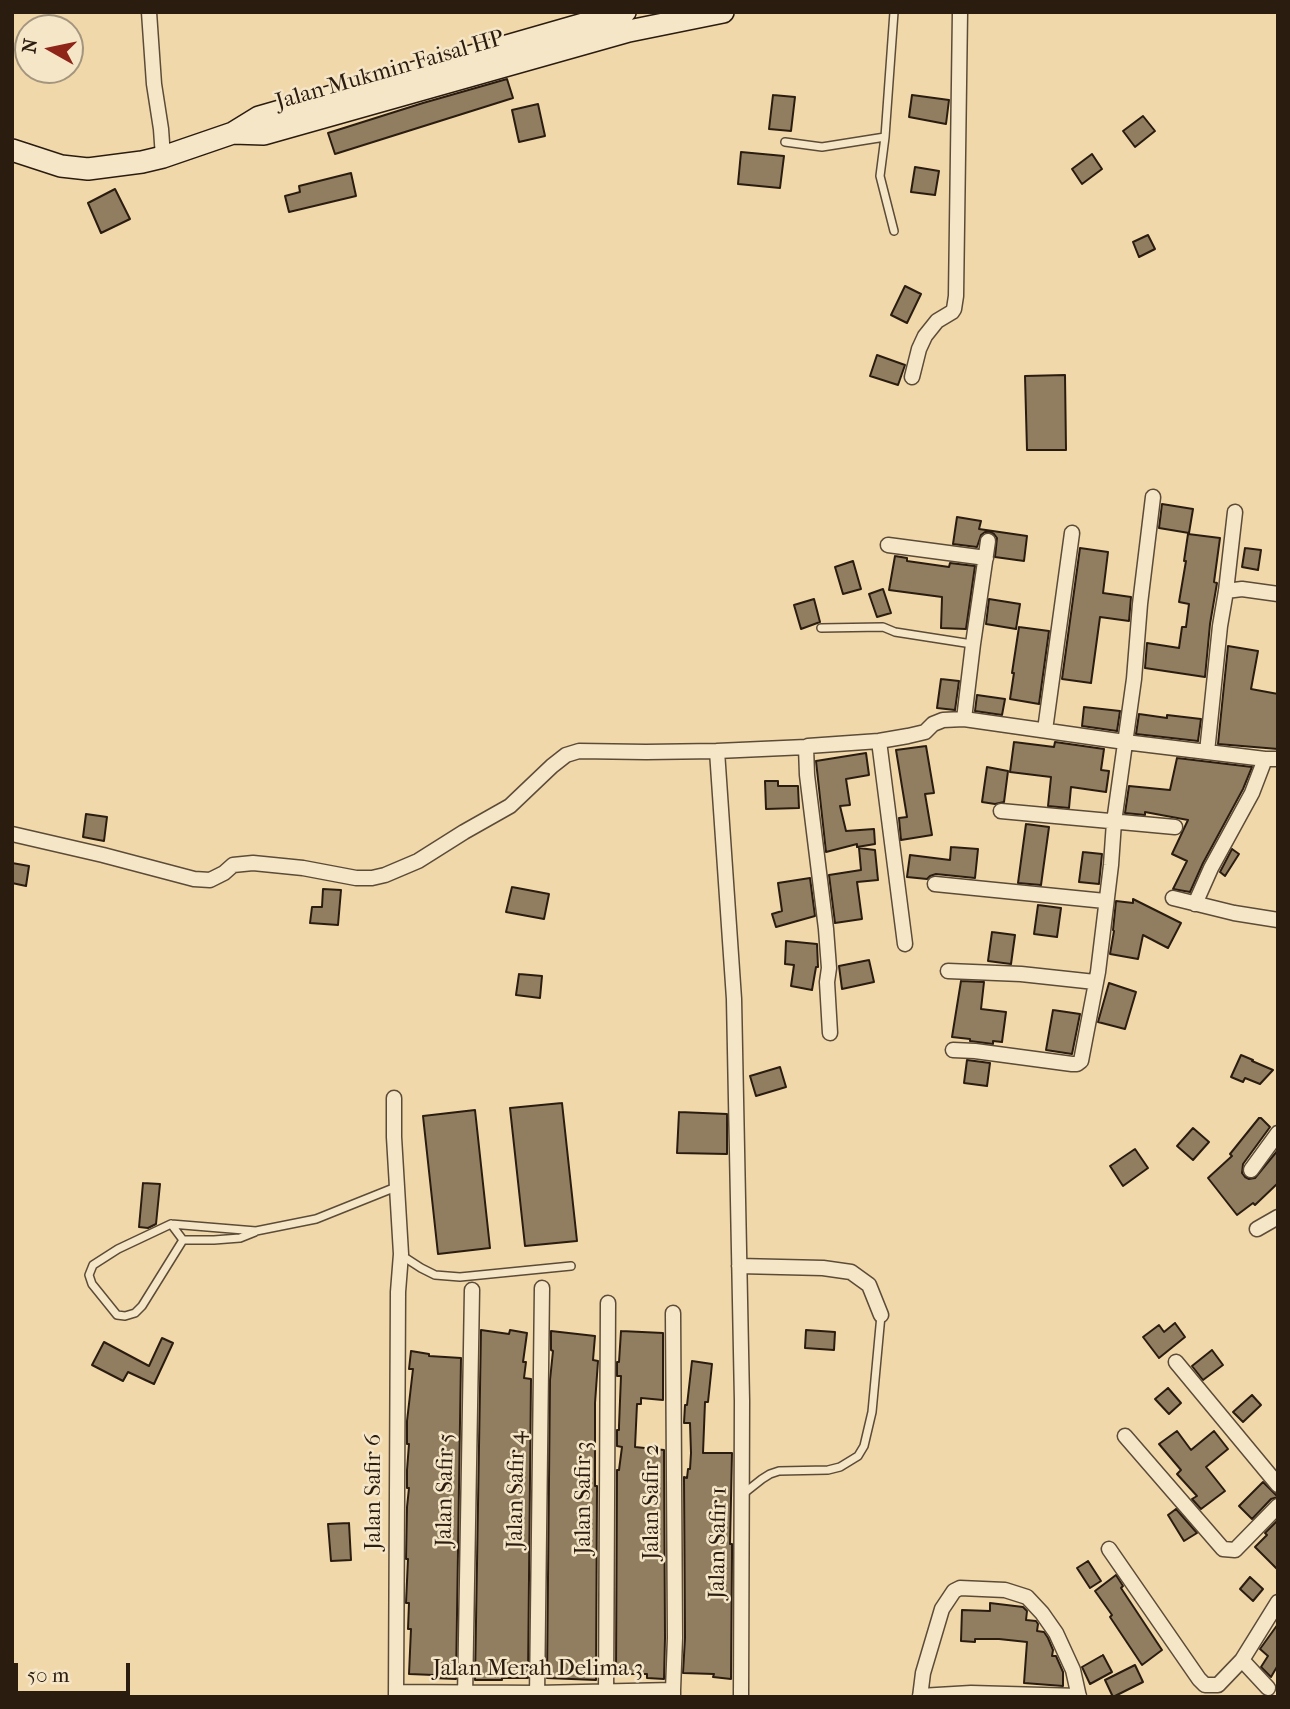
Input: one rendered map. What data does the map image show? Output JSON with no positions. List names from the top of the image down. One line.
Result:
{"streets":{"street":["Jalan Mukmin Faisal HP","Jalan Safir 5","Jalan Safir 4","Jalan Safir 6","Jalan Safir 3","Jalan Safir 2","Jalan Safir 1","Jalan Merah Delima 3"]},"crossings":[["Jalan Safir 5","Jalan Merah Delima 3"],["Jalan Safir 4","Jalan Merah Delima 3"],["Jalan Safir 6","Jalan Merah Delima 3"],["Jalan Safir 3","Jalan Merah Delima 3"],["Jalan Safir 2","Jalan Merah Delima 3"]],"scale_bar":"50 m","north":"left"}
